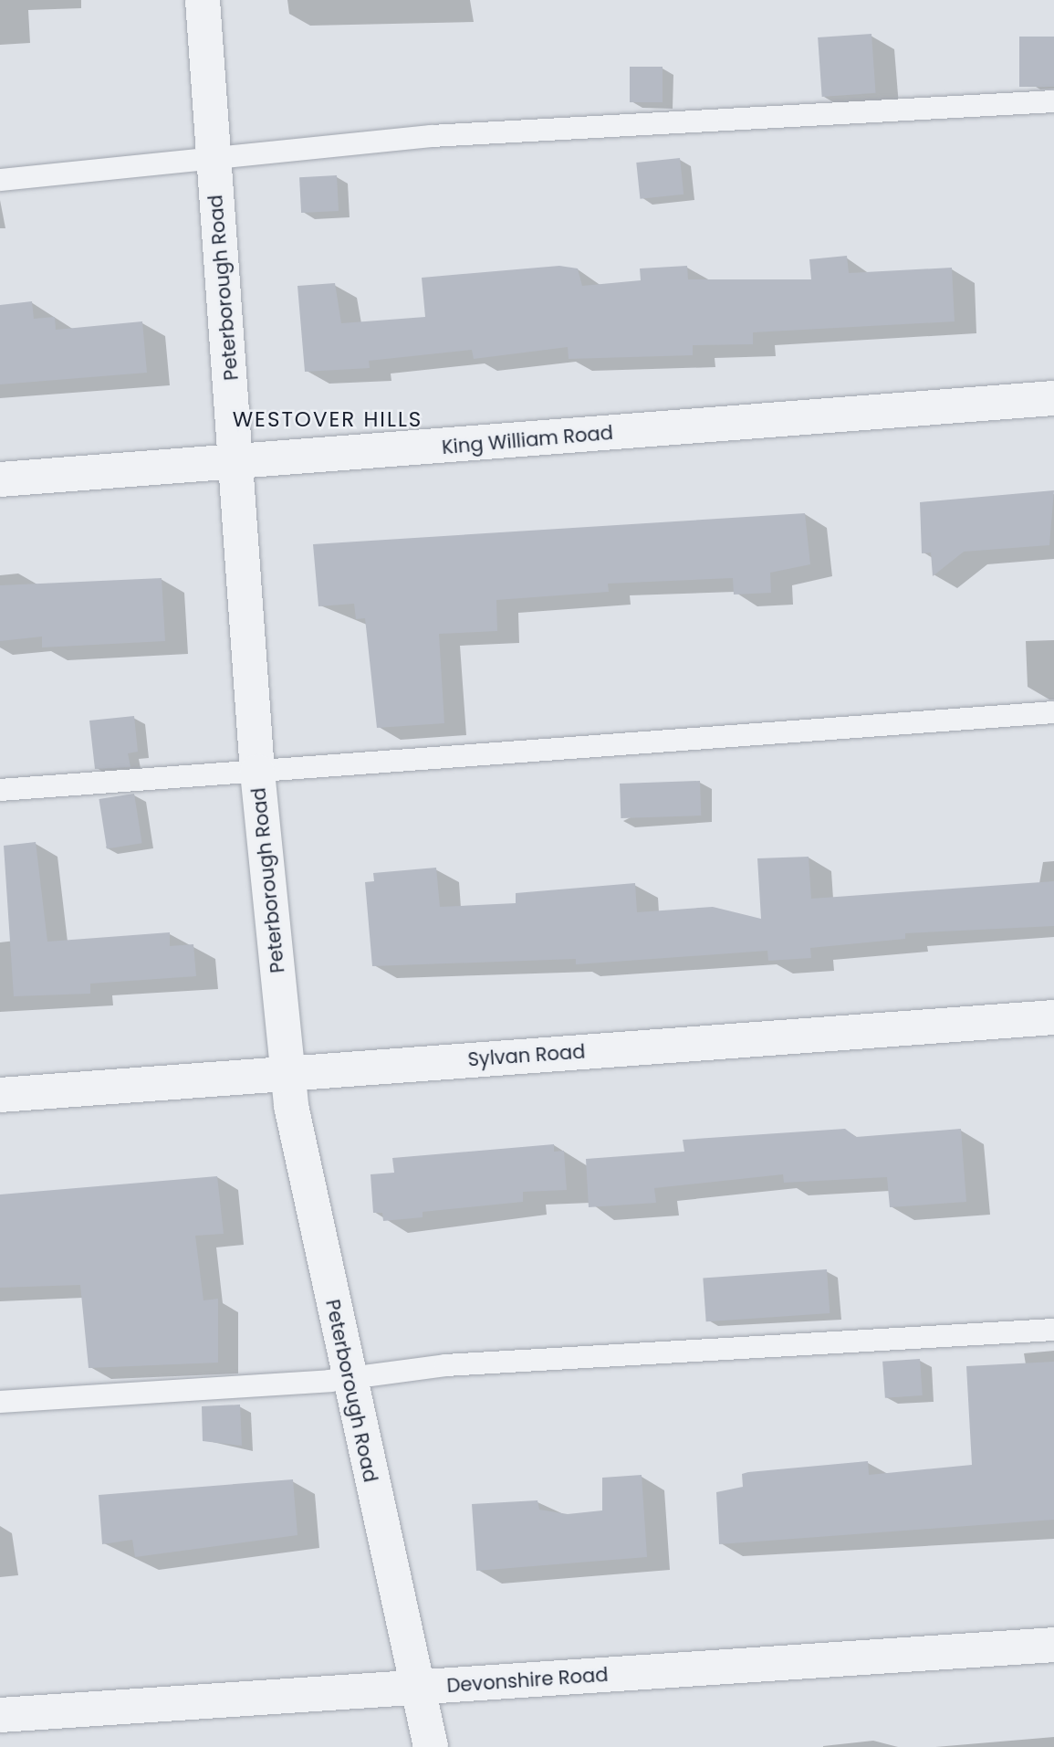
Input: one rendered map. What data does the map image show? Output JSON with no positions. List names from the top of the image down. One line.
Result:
{"streets":{"street":["Peterborough Road","King William Road","Sylvan Road","Devonshire Road"]},"crossings":[["Peterborough Road","King William Road"],["Peterborough Road","Sylvan Road"],["Peterborough Road","Devonshire Road"]],"districts":["WESTOVER HILLS"]}
